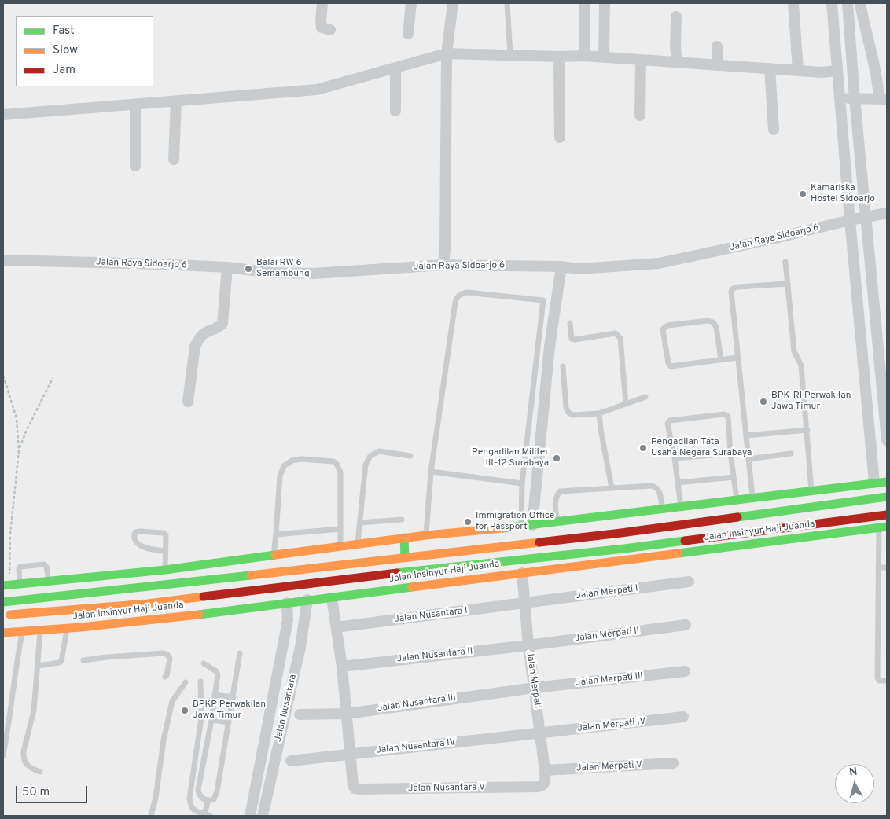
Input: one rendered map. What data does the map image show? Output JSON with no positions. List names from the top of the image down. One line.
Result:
{"streets":{"main road":["Jalan Insinyur Haji Juanda"],"street":["Jalan Raya Sidoarjo 6","Jalan Merpati I","Jalan Nusantara I","Jalan Merpati II","Jalan Nusantara II","Jalan Merpati","Jalan Merpati III","Jalan Nusantara III","Jalan Nusantara","Jalan Merpati IV","Jalan Nusantara IV","Jalan Merpati V","Jalan Nusantara V"]},"crossings":[["Jalan Insinyur Haji Juanda","Jalan Merpati"],["Jalan Insinyur Haji Juanda","Jalan Nusantara"],["Jalan Merpati I","Jalan Nusantara I"],["Jalan Merpati I","Jalan Merpati"],["Jalan Nusantara I","Jalan Merpati"],["Jalan Merpati II","Jalan Nusantara II"],["Jalan Merpati II","Jalan Merpati"],["Jalan Nusantara II","Jalan Merpati"],["Jalan Merpati","Jalan Merpati III"],["Jalan Merpati","Jalan Nusantara III"],["Jalan Merpati","Jalan Merpati IV"],["Jalan Merpati","Jalan Nusantara IV"],["Jalan Merpati","Jalan Merpati V"],["Jalan Merpati","Jalan Nusantara V"],["Jalan Merpati III","Jalan Nusantara III"],["Jalan Merpati IV","Jalan Nusantara IV"],["Jalan Nusantara IV","Jalan Nusantara V"]],"places":["Kamariska Hostel Sidoarjo","Balai RW 6 Semambung","BPK-RI Perwakilan Jawa Timur","Pengadilan Tata Usaha Negara Surabaya","Pengadilan Militer III-12 Surabaya","Immigration Office for Passport","BPKP Perwakilan Jawa Timur"],"legend":["Fast","Slow","Jam"],"scale_bar":"50 m","north":"top"}
